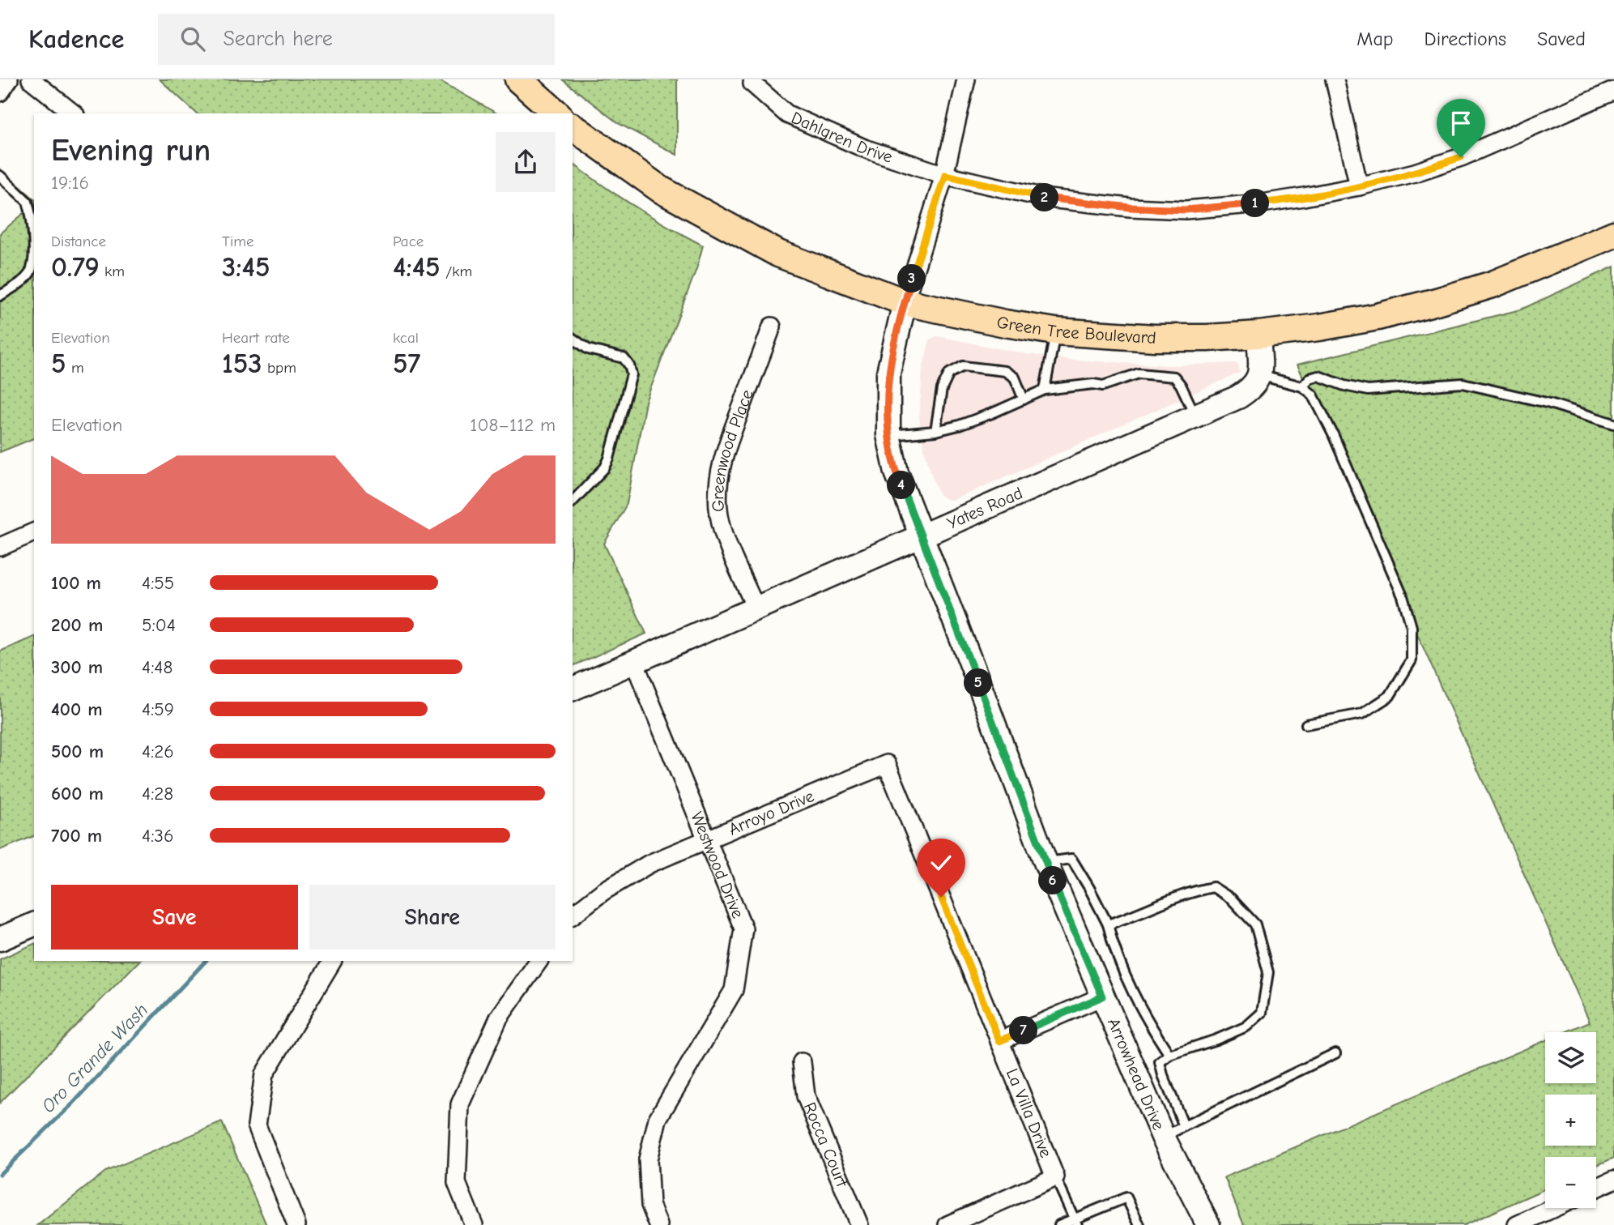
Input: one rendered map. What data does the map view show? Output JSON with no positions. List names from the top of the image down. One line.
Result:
{"streets":{"main road":["Green Tree Boulevard","Yates Road","Arrowhead Drive"],"street":["Dahlgren Drive","Greenwood Place","Arroyo Drive","Westwood Drive","La Villa Drive","Rocca Court"]},"crossings":[["Dahlgren Drive","Arrowhead Drive"],["Green Tree Boulevard","Arrowhead Drive"],["Greenwood Place","Yates Road"],["Yates Road","Westwood Drive"],["Yates Road","Arrowhead Drive"],["Arroyo Drive","Westwood Drive"],["Arroyo Drive","La Villa Drive"]],"water":["Oro Grande Wash"],"page":{"header":"Kadence","search":"Search here","nav":["Map","Directions","Saved"],"heading":["Evening run","19:16"],"pins":["2","1","3","4","5","6","7"],"stats":[["Distance","0.79 km"],["Time","3:45"],["Pace","4:45 /km"],["Elevation","5 m"],["Heart rate","153 bpm"],["kcal","57"]],"chart":["Elevation","108–112 m"],"list":[{"name":"100 m","note":"4:55"},{"name":"200 m","note":"5:04"},{"name":"300 m","note":"4:48"},{"name":"400 m","note":"4:59"},{"name":"500 m","note":"4:26"},{"name":"600 m","note":"4:28"},{"name":"700 m","note":"4:36"}],"buttons":["Save","Share"],"map_buttons":["+","−"]}}
